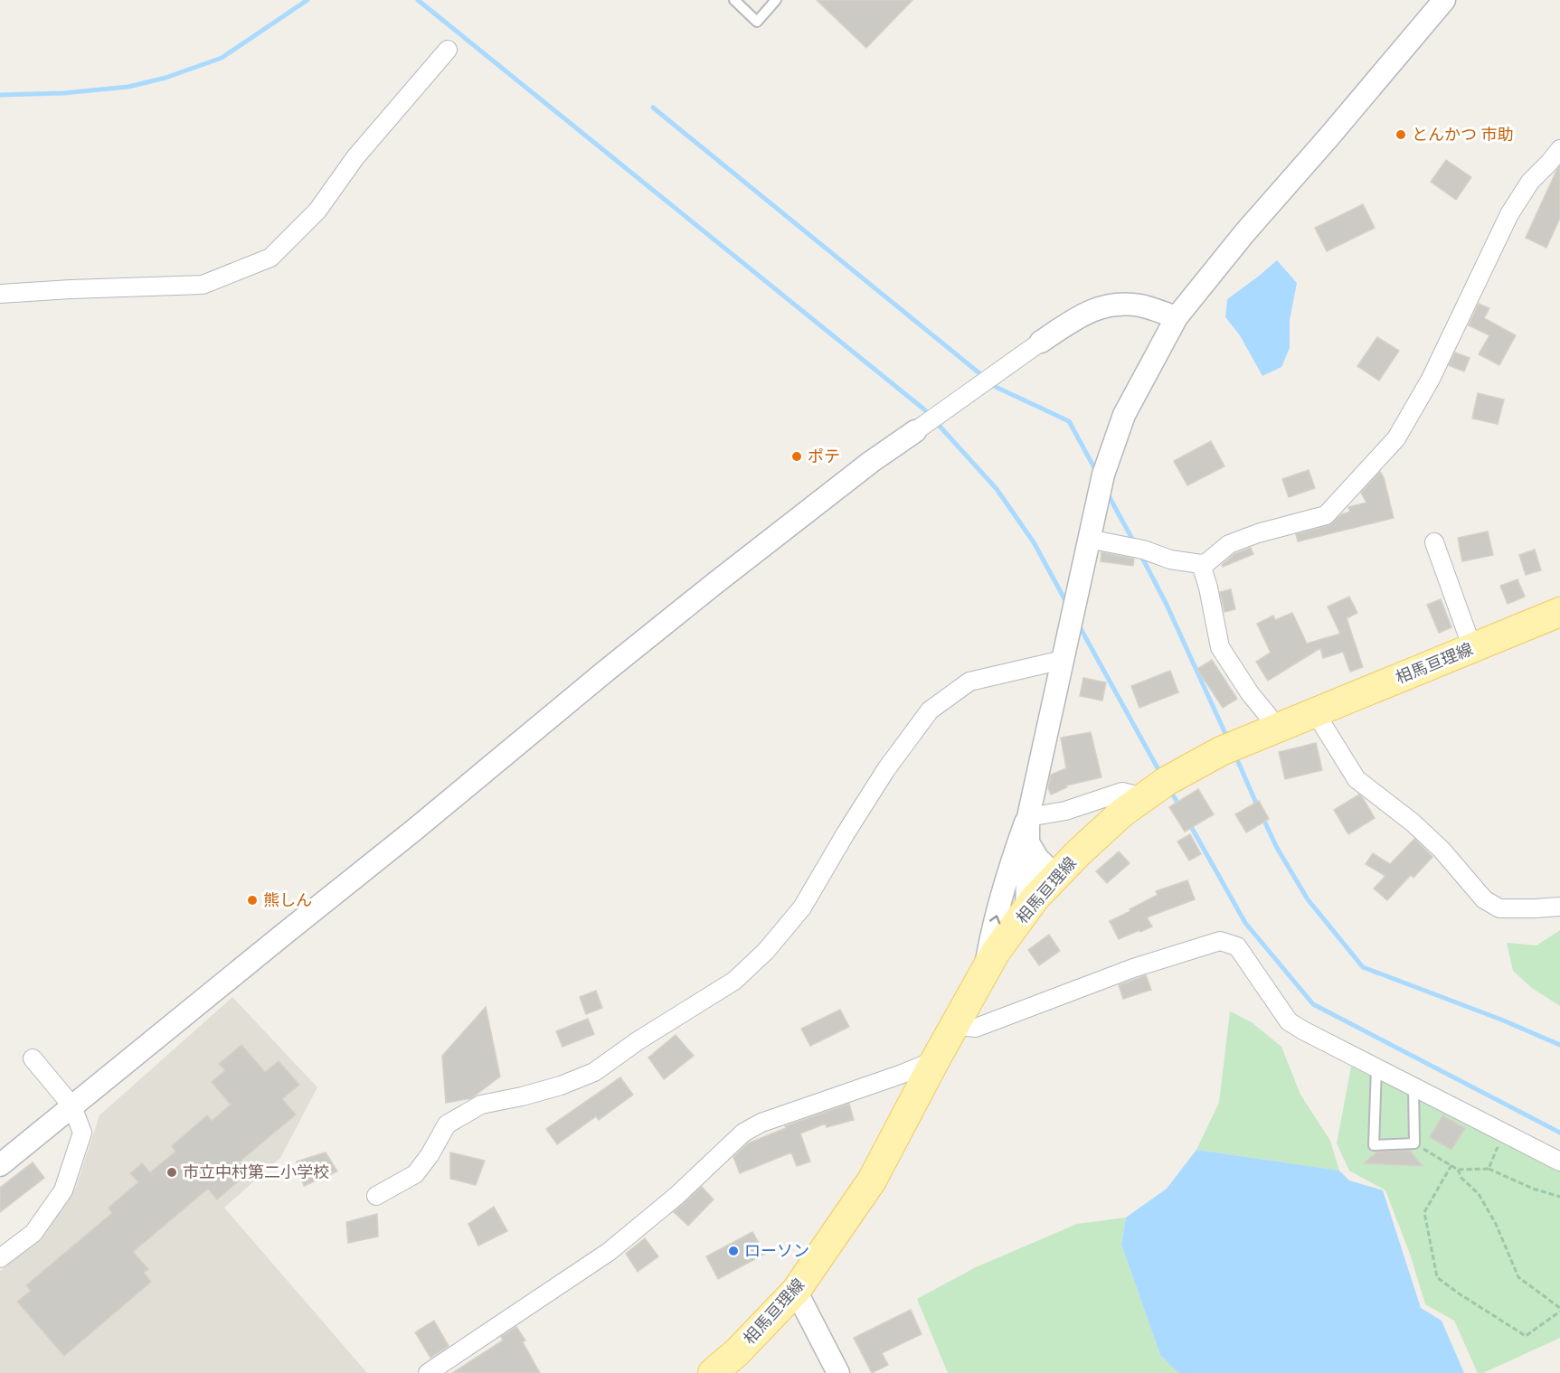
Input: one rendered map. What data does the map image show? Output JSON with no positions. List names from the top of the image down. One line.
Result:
{"streets":{"main road":["相馬亘理線"]},"places":["とんかつ 市助","ポテ","熊しん","市立中村第二小学校","ローソン"]}
